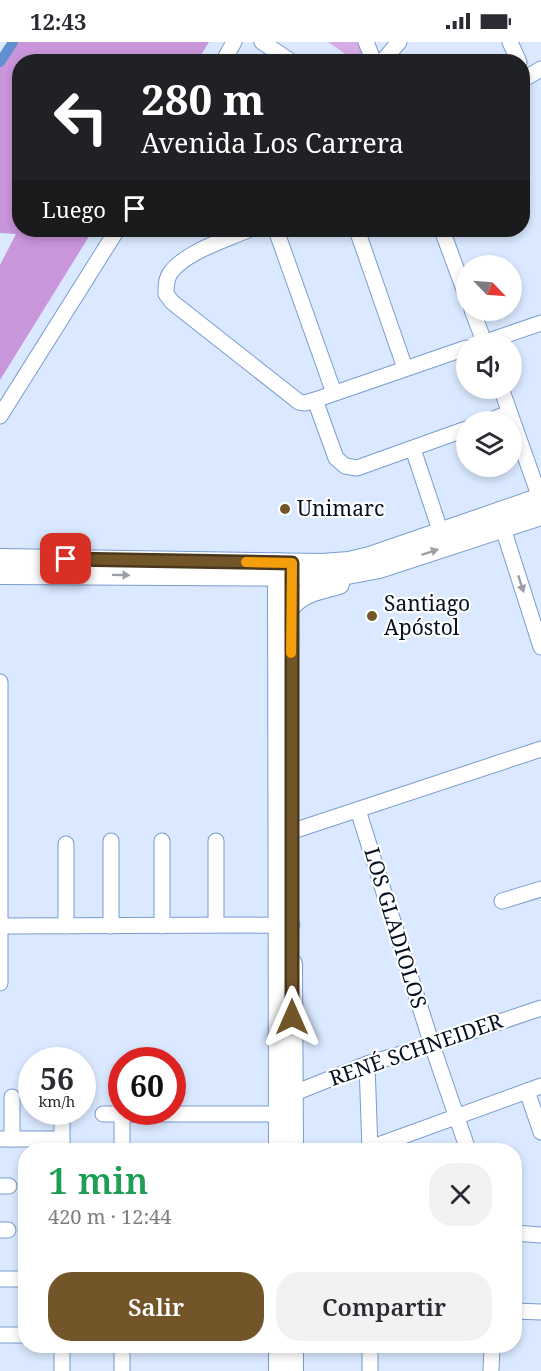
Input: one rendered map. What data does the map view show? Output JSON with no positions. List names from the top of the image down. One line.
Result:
{"streets":{"street":["LOS GLADIOLOS","RENÉ SCHNEIDER"]},"crossings":[["LOS GLADIOLOS","RENÉ SCHNEIDER"]],"places":["Unimarc","Santiago Apóstol"],"north":"bottom right","page":{"status":"12:43","turn":["280 m","Avenida Los Carrera"],"then":"Luego","speed":"56 km/h","limit":"60","heading":["1 min","420 m · 12:44"],"buttons":["Salir","Compartir"]}}
